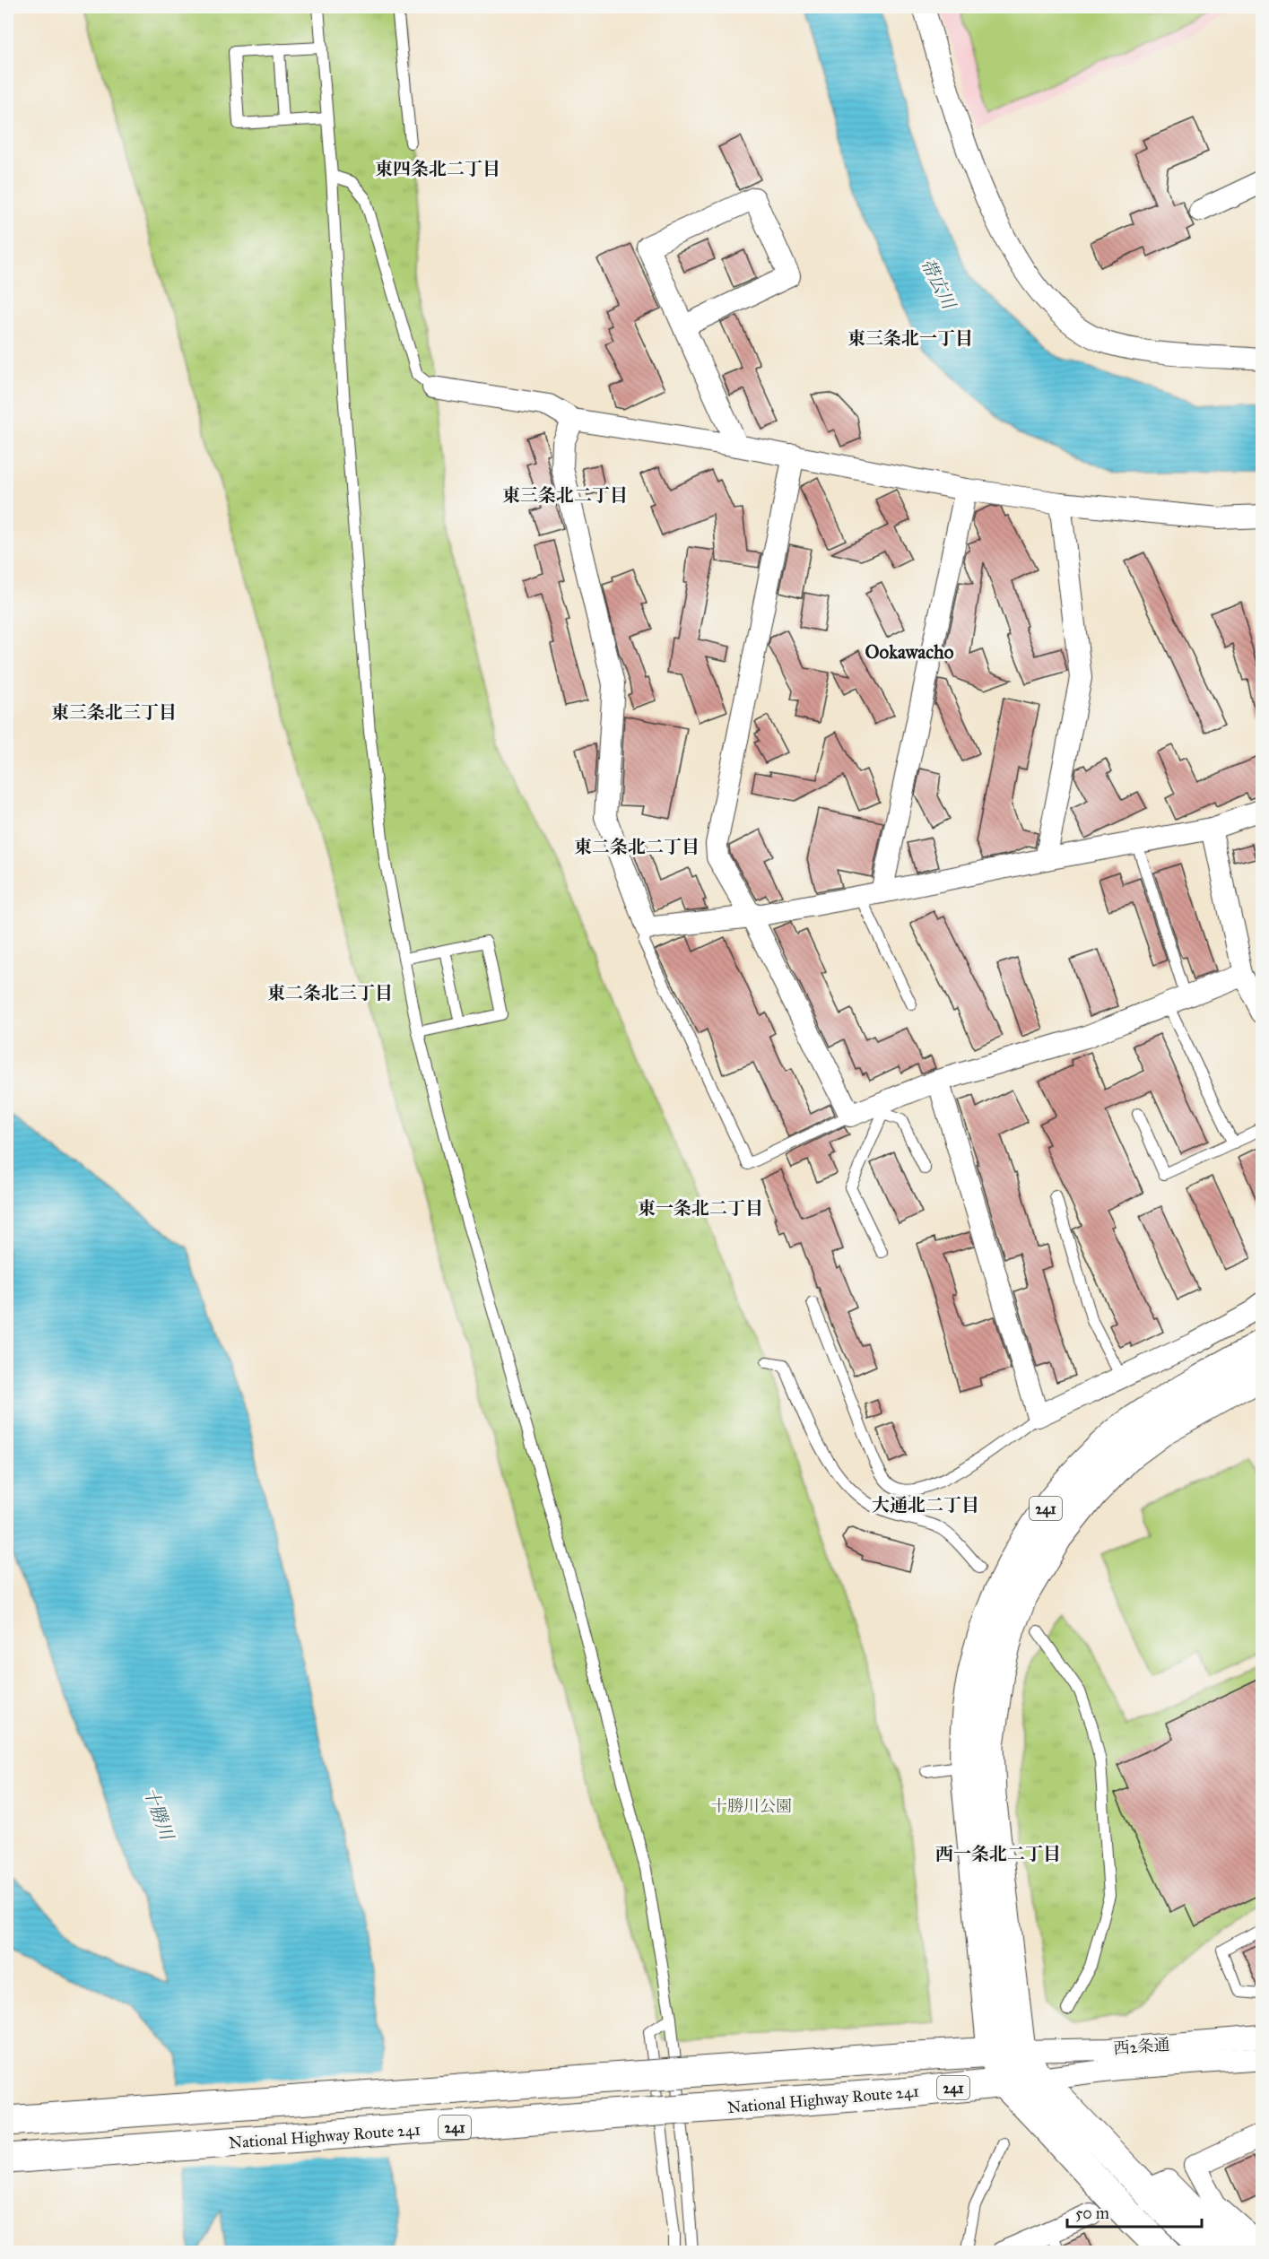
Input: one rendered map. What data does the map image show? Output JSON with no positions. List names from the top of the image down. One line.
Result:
{"streets":{"main road":["241","National Highway Route 241"],"street":["西2条通"]},"crossings":[["241","西2条通"],["241","National Highway Route 241"],["西2条通","National Highway Route 241"]],"districts":["東四条北二丁目","東三条北一丁目","東三条北二丁目","Ookawacho","東三条北三丁目","東二条北二丁目","東二条北三丁目","東一条北二丁目","大通北二丁目","西一条北二丁目"],"water":["帯広川","十勝川"],"parks":["十勝川公園"],"scale_bar":"50 m"}
